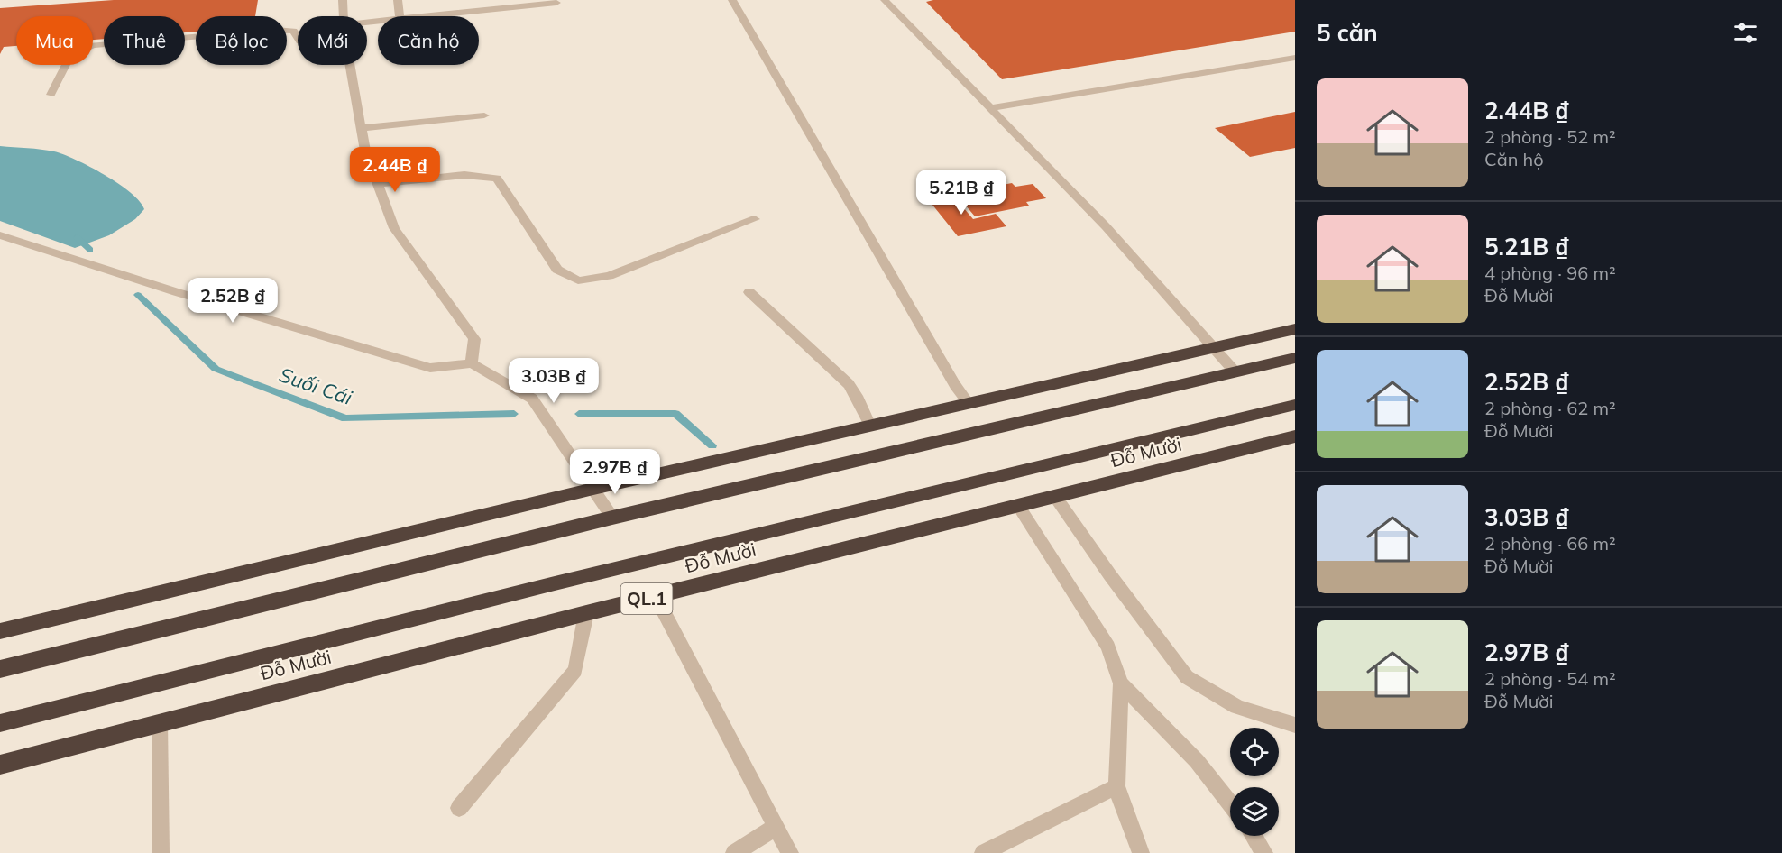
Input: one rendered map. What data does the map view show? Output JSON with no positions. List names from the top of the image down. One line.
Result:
{"streets":{"highway":["Đỗ Mười","QL.1"]},"water":["Suối Cái"],"page":{"heading":"5 căn","chip":["Mua","Thuê","Bộ lọc","Mới","Căn hộ"],"list":[{"name":"2.44B ₫","note":"2 phòng · 52 m² · Căn hộ"},{"name":"5.21B ₫","note":"4 phòng · 96 m² · Đỗ Mười"},{"name":"2.52B ₫","note":"2 phòng · 62 m² · Đỗ Mười"},{"name":"3.03B ₫","note":"2 phòng · 66 m² · Đỗ Mười"},{"name":"2.97B ₫","note":"2 phòng · 54 m² · Đỗ Mười"}],"price":["2.44B ₫","5.21B ₫","2.52B ₫","3.03B ₫","2.97B ₫"]}}
